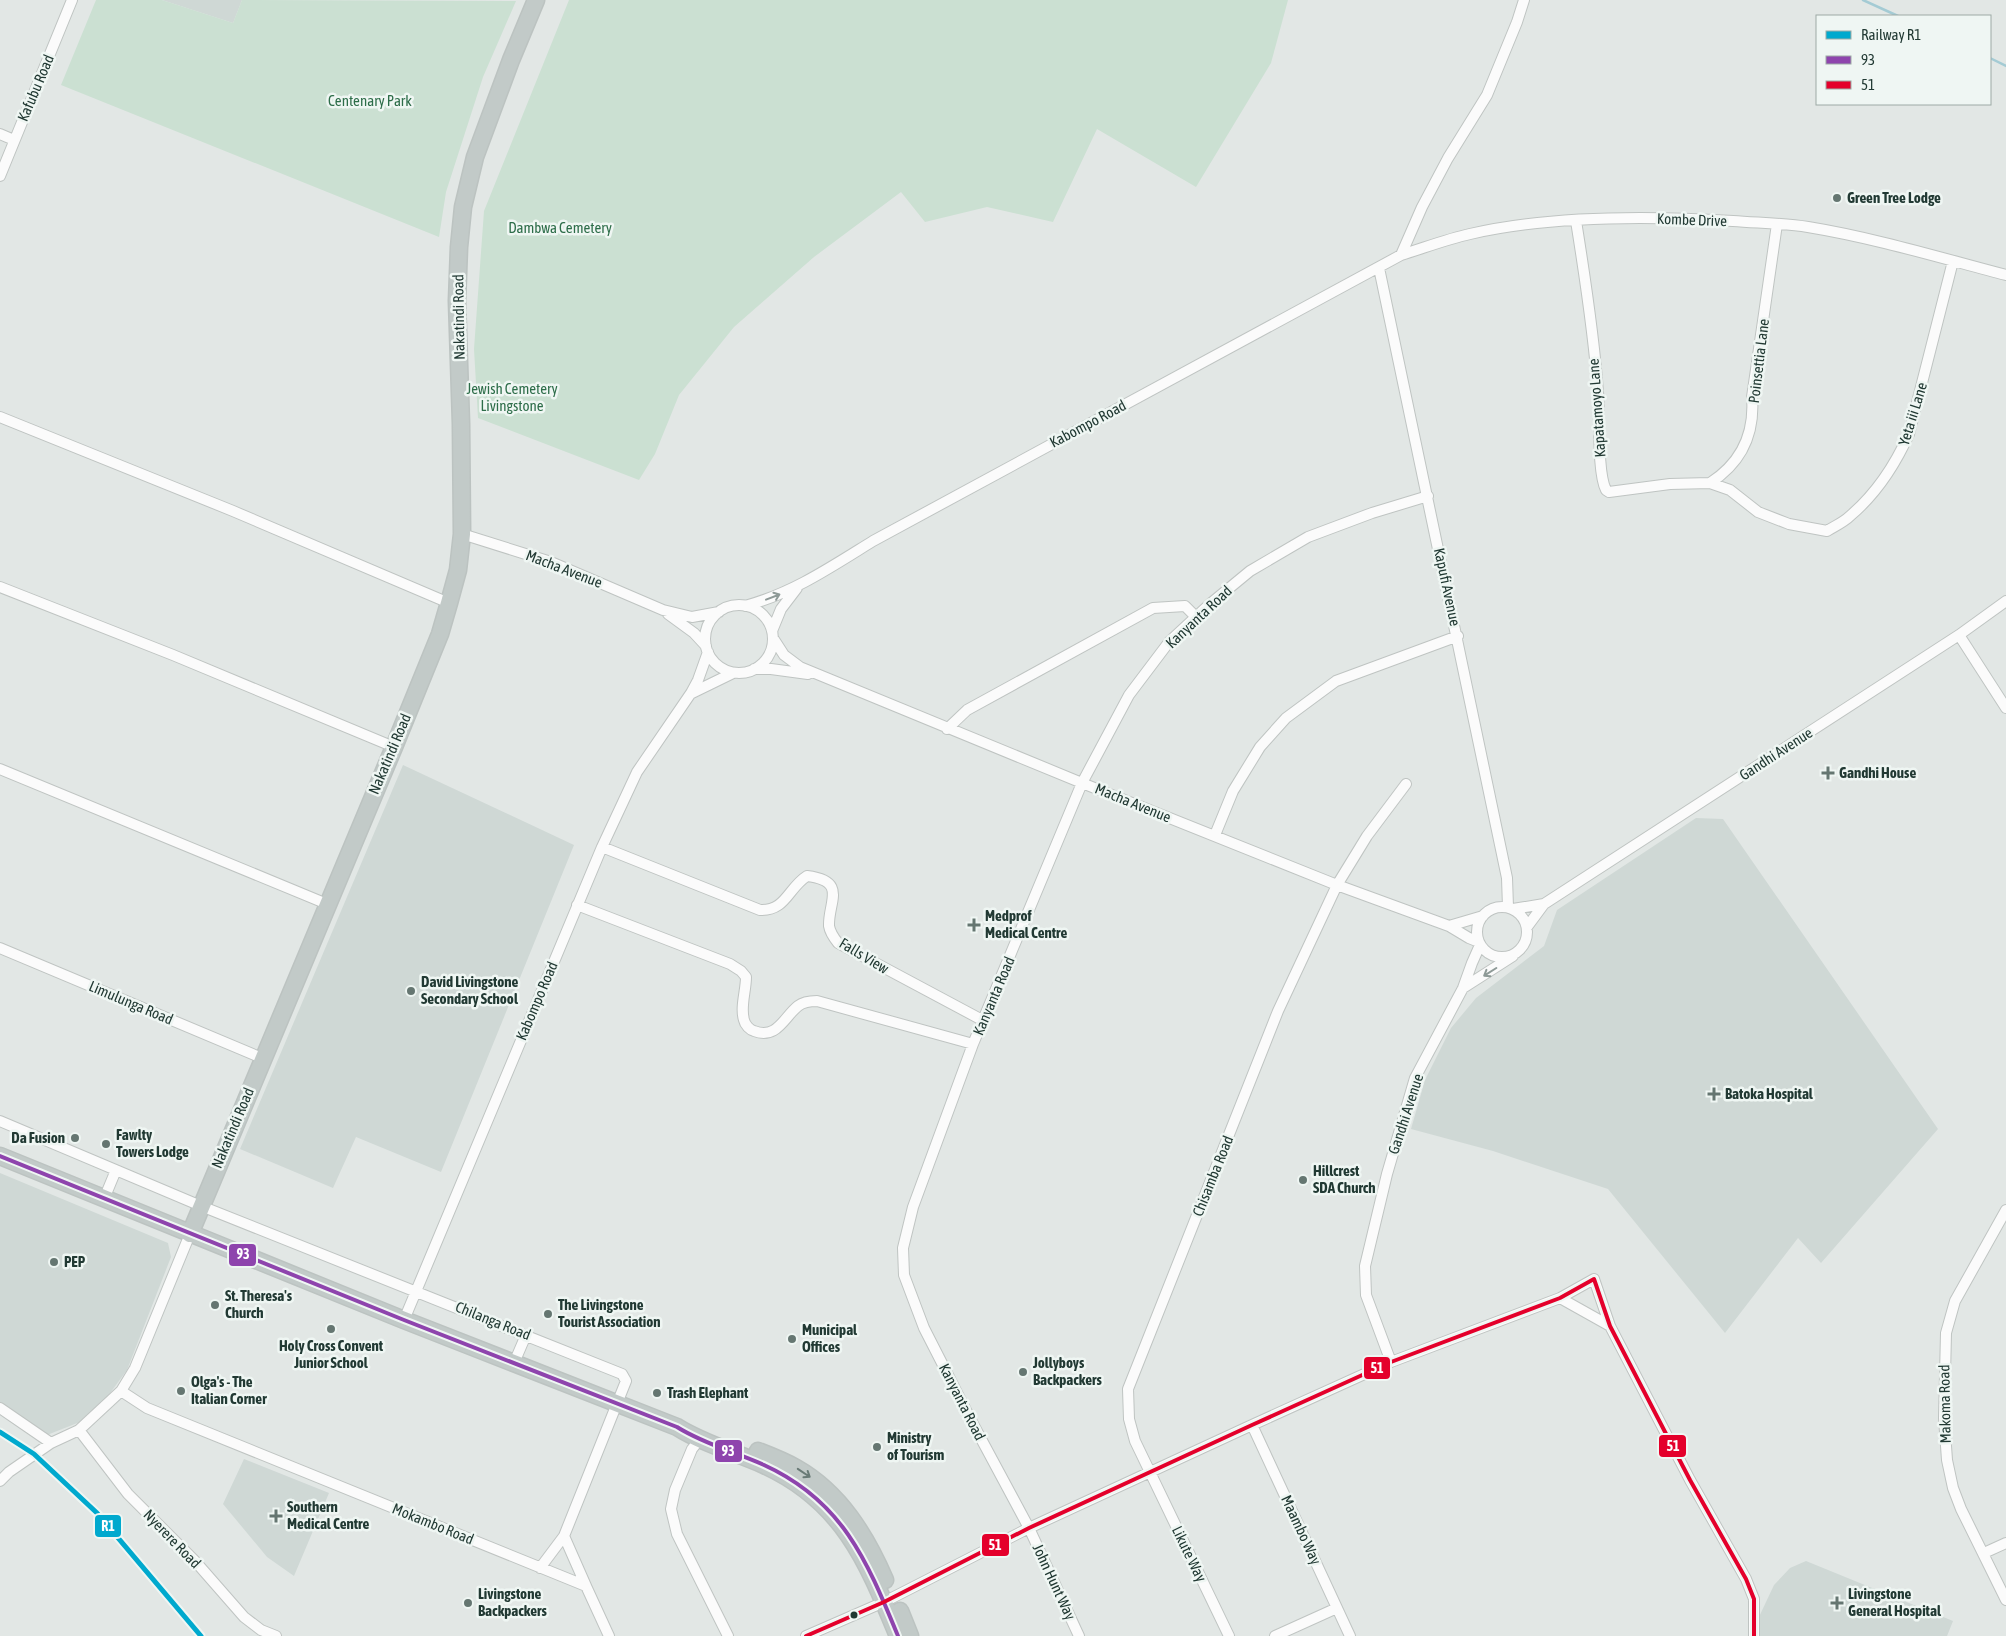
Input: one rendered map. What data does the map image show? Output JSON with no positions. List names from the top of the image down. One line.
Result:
{"streets":{"highway":["Nakatindi Road"],"street":["Kafubu Road","Kombe Drive","Poinsettia Lane","Kapatamoyo Lane","Yeta iii Lane","Kabompo Road","Macha Avenue","Kapufi Avenue","Kanyanta Road","Gandhi Avenue","Falls View","Limulunga Road","Chisamba Road","Chilanga Road","Makoma Road","Mokambo Road","Maambo Way","Nyerere Road","Likute Way","John Hunt Way"]},"crossings":[["Kombe Drive","Poinsettia Lane"],["Kombe Drive","Kapatamoyo Lane"],["Kombe Drive","Yeta iii Lane"],["Kombe Drive","Kabompo Road"],["Kombe Drive","Kapufi Avenue"],["Nakatindi Road","Macha Avenue"],["Nakatindi Road","Limulunga Road"],["Nakatindi Road","Chilanga Road"],["Nakatindi Road","Mokambo Road"],["Nakatindi Road","Nyerere Road"],["Poinsettia Lane","Kapatamoyo Lane"],["Poinsettia Lane","Yeta iii Lane"],["Kapatamoyo Lane","Yeta iii Lane"],["Kabompo Road","Macha Avenue"],["Kabompo Road","Kapufi Avenue"],["Kabompo Road","Falls View"],["Kabompo Road","Chilanga Road"],["Macha Avenue","Kapufi Avenue"],["Macha Avenue","Kanyanta Road"],["Macha Avenue","Gandhi Avenue"],["Macha Avenue","Chisamba Road"],["Kapufi Avenue","Kanyanta Road"],["Kapufi Avenue","Gandhi Avenue"],["Kanyanta Road","Falls View"],["Kanyanta Road","John Hunt Way"],["Chisamba Road","Likute Way"],["Chilanga Road","Mokambo Road"]],"parks":["Centenary Park","Dambwa Cemetery","Jewish Cemetery Livingstone"],"places":{"other":["Green Tree Lodge","David Livingstone Secondary School","Da Fusion","Fawlty Towers Lodge","Hillcrest SDA Church","PEP","St. Theresa's Church","The Livingstone Tourist Association","Holy Cross Convent Junior School","Municipal Offices","Jollyboys Backpackers","Olga's - The Italian Corner","Trash Elephant","Ministry of Tourism","Livingstone Backpackers"],"health":["Gandhi House","Medprof Medical Centre","Batoka Hospital","Southern Medical Centre","Livingstone General Hospital"]},"lines":["transit line 93","transit line 51","rail line R1"],"legend":["Railway R1","93","51"]}
